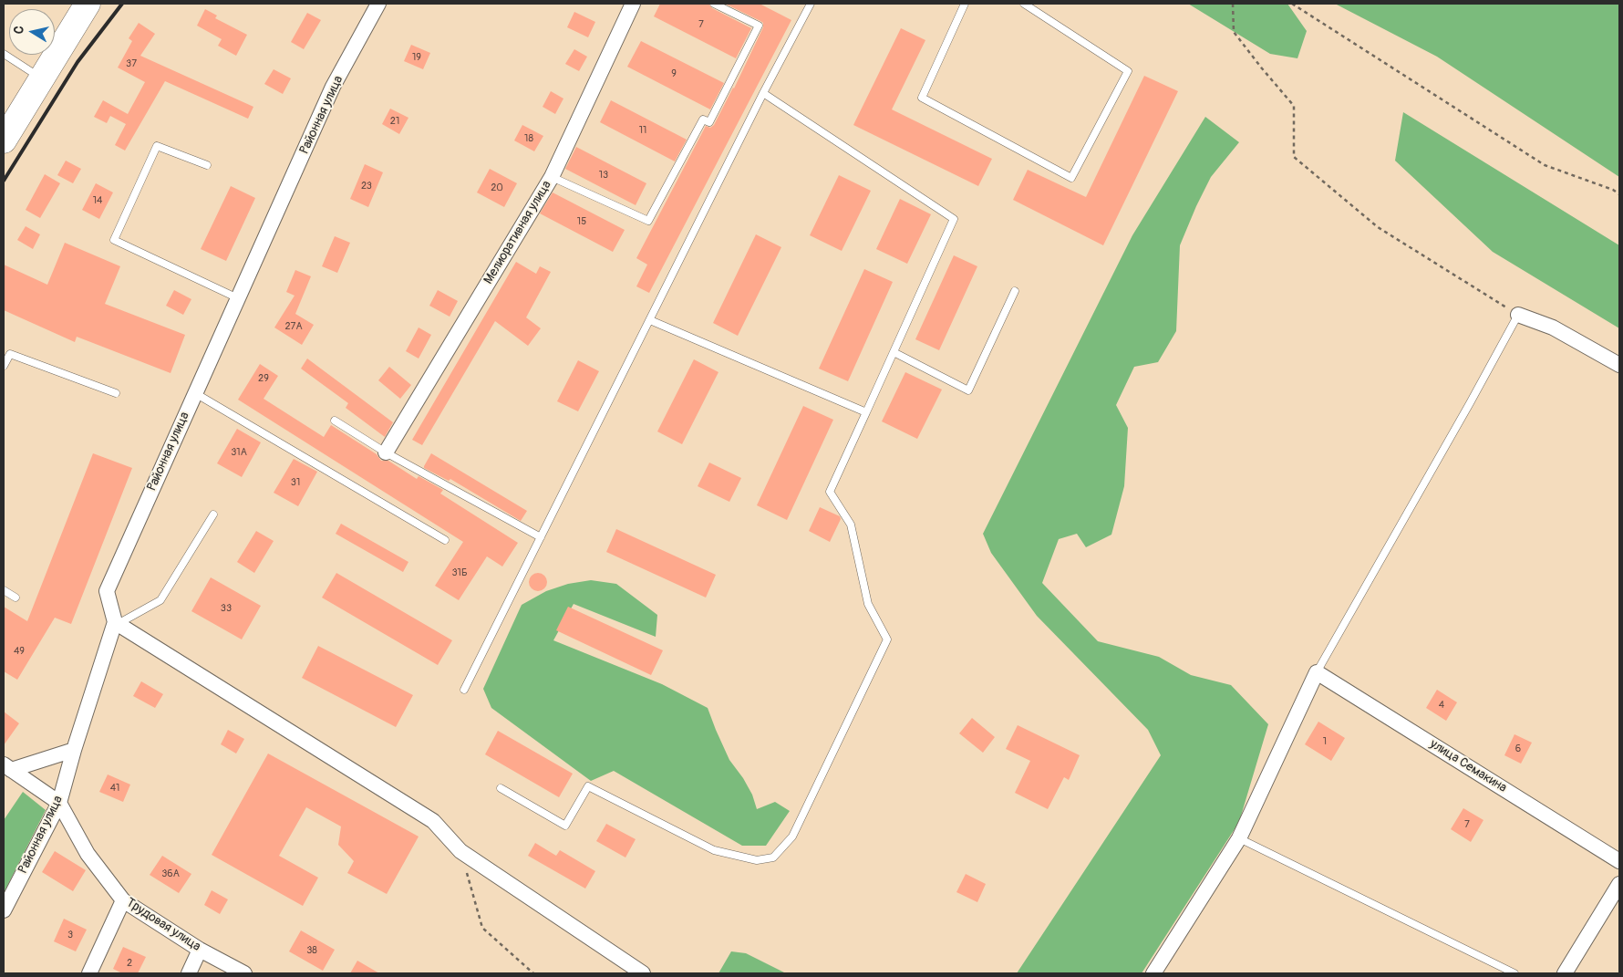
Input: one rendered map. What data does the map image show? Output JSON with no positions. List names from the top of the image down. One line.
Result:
{"streets":{"street":["Районная улица","Мелиоративная улица","улица Семакина","Трудовая улица"]},"crossings":[["Районная улица","Трудовая улица"]],"house_numbers":["7","19","37","9","21","11","18","13","23","20","14","15","27А","29","31А","31","31Б","33","49","4","1","6","41","7","36А","3","38","2"],"north":"left"}
